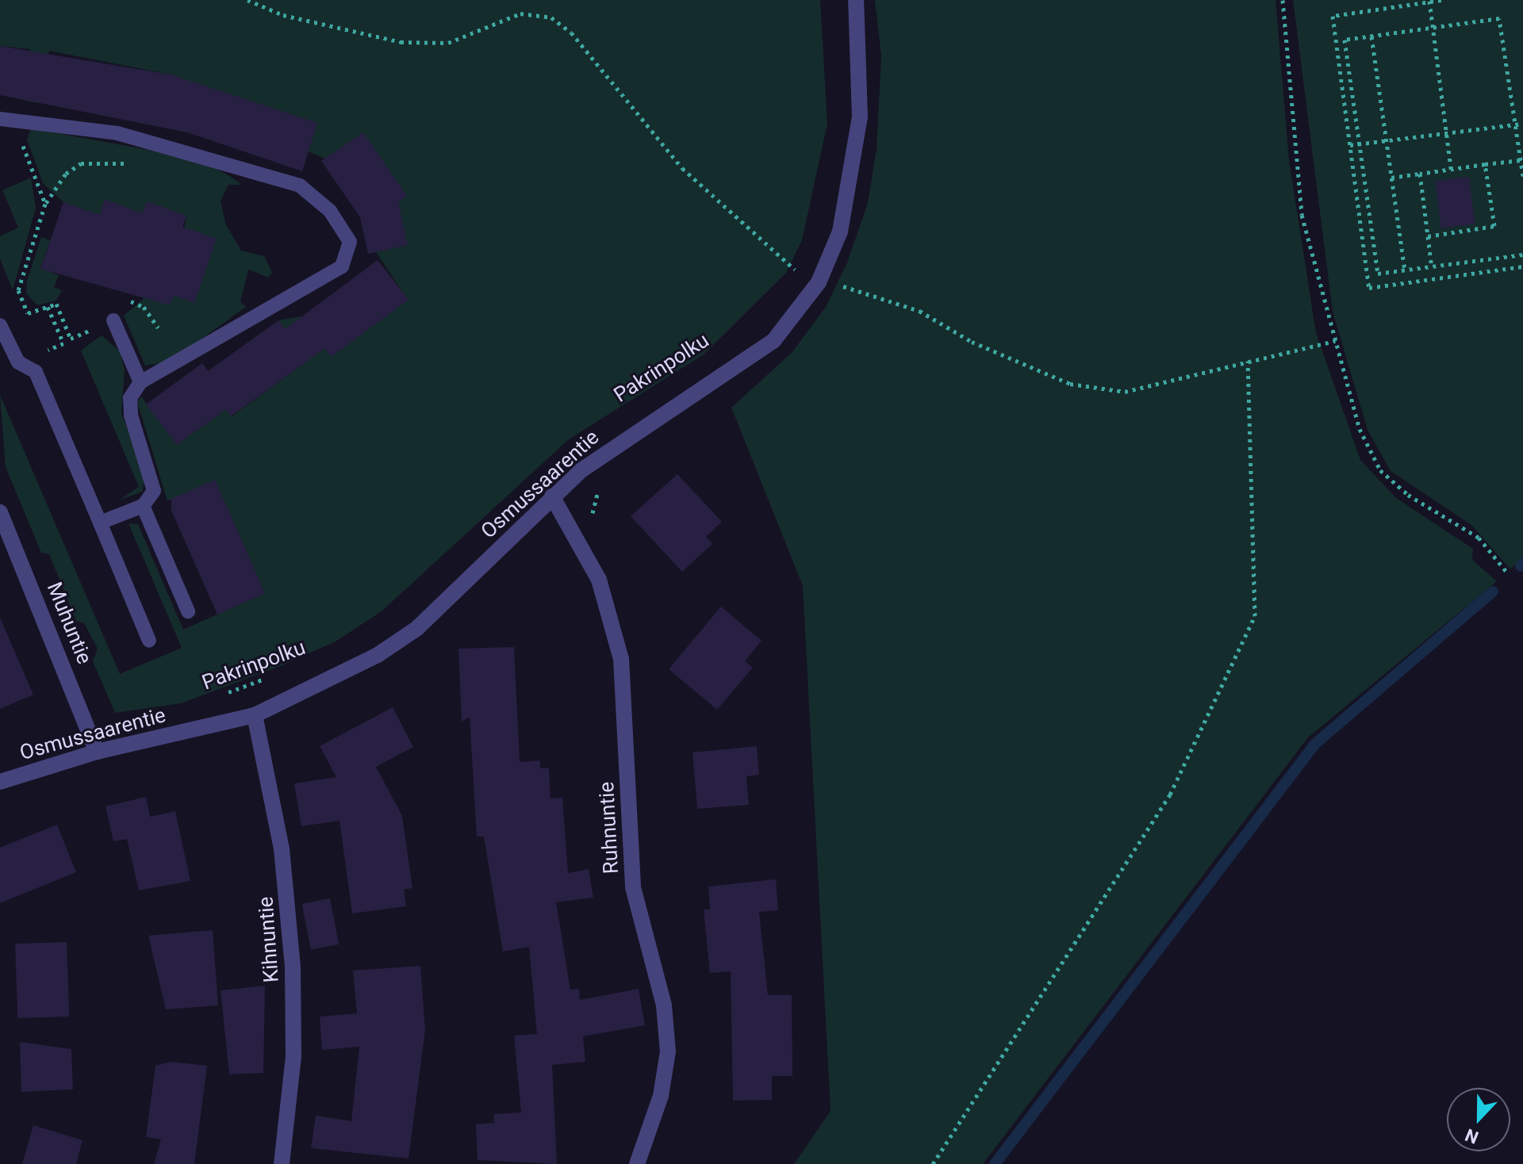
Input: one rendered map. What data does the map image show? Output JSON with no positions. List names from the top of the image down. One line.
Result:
{"streets":{"street":["Osmussaarentie","Muhuntie","Ruhnuntie","Kihnuntie"],"path":["Pakrinpolku"]},"crossings":[["Osmussaarentie","Muhuntie"],["Osmussaarentie","Ruhnuntie"],["Osmussaarentie","Kihnuntie"]],"north":"bottom"}
